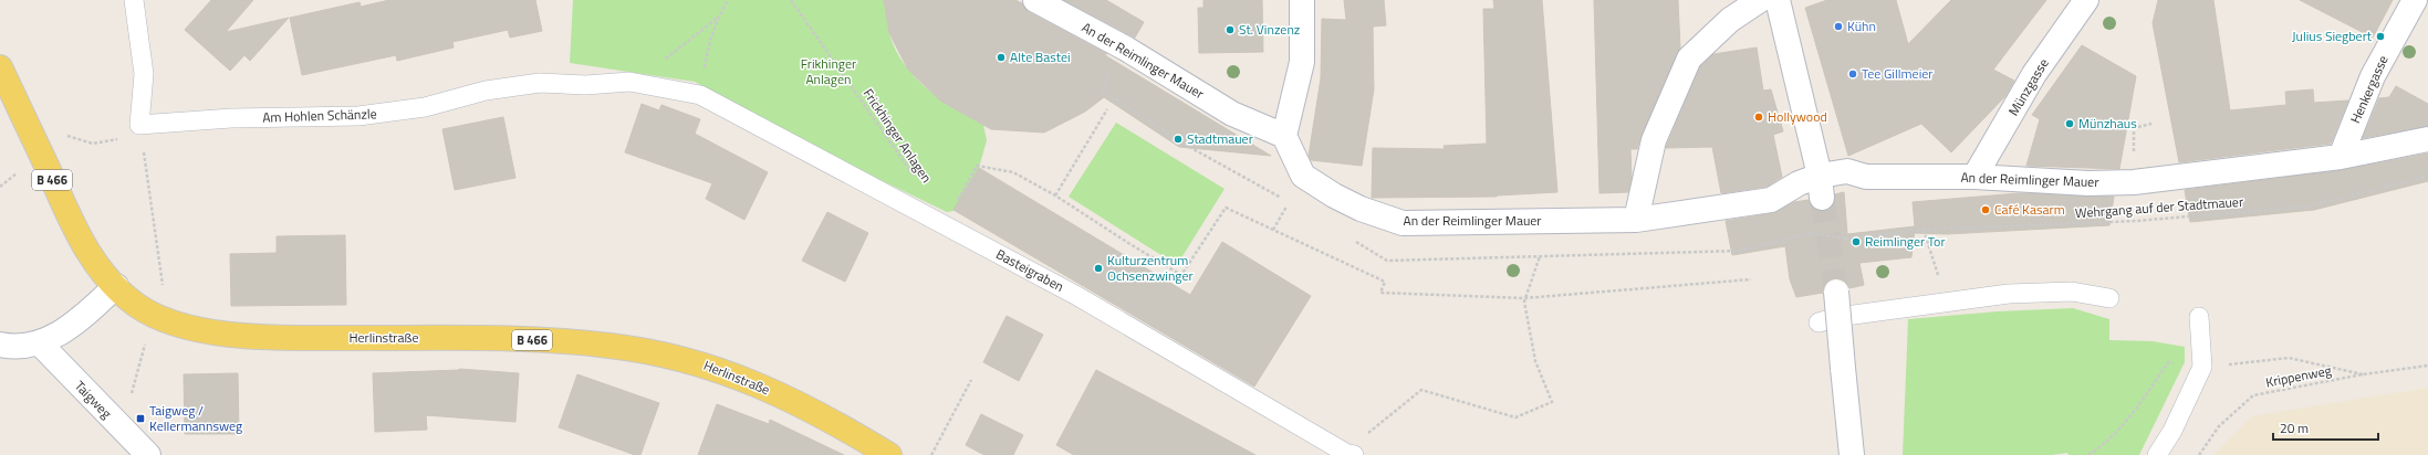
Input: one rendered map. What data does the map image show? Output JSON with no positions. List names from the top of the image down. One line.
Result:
{"streets":{"main road":["B 466","Herlinstraße"],"street":["An der Reimlinger Mauer","Münzgasse","Henkergasse","Taigweg"],"lane":["Am Hohlen Schänzle","Basteigraben"],"path":["Frickhinger Anlagen","Wehrgang auf der Stadtmauer","Krippenweg"]},"crossings":[["An der Reimlinger Mauer","Münzgasse"],["An der Reimlinger Mauer","Henkergasse"],["Am Hohlen Schänzle","Basteigraben"]],"parks":["Frikhinger Anlagen"],"places":{"other":["Kühn","St. Vinzenz","Julius Siegbert","Alte Bastei","Tee Gillmeier","Hollywood","Münzhaus","Stadtmauer","Café Kasarm","Reimlinger Tor","Kulturzentrum Ochsenzwinger"],"transit":["Taigweg / Kellermannsweg"]},"scale_bar":"20 m"}
